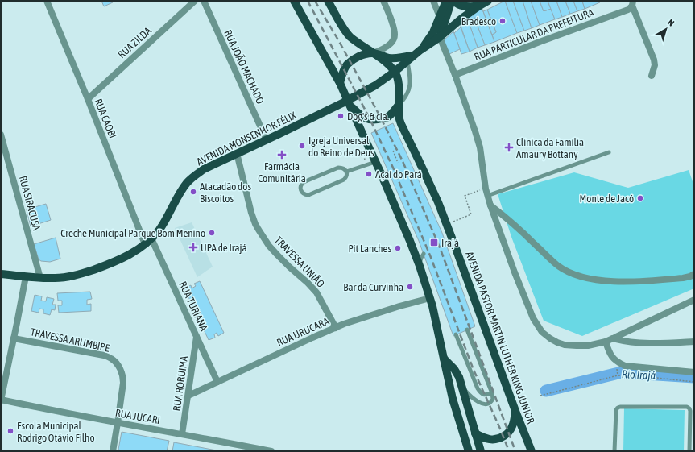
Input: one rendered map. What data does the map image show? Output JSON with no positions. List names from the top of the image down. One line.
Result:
{"streets":{"main road":["AVENIDA MONSENHOR FÉLIX","AVENIDA PASTOR MARTIN LUTHER KING JUNIOR"],"street":["RUA PARTICULAR DA PREFEITURA","RUA ZILDA","RUA JOÃO MACHADO","RUA CAOBI","RUA SIRACUSA","TRAVESSA UNIÃO","RUA TURIANA","RUA URUCARA","TRAVESSA ARUMBIPE","RUA RORUIMA","RUA JUCARI"]},"crossings":[["RUA ZILDA","RUA CAOBI"],["RUA JOÃO MACHADO","AVENIDA MONSENHOR FÉLIX"],["RUA CAOBI","AVENIDA MONSENHOR FÉLIX"],["AVENIDA MONSENHOR FÉLIX","RUA SIRACUSA"],["AVENIDA MONSENHOR FÉLIX","TRAVESSA UNIÃO"],["AVENIDA MONSENHOR FÉLIX","RUA TURIANA"],["AVENIDA MONSENHOR FÉLIX","AVENIDA PASTOR MARTIN LUTHER KING JUNIOR"],["TRAVESSA UNIÃO","RUA URUCARA"],["RUA TURIANA","RUA URUCARA"],["RUA TURIANA","RUA RORUIMA"],["RUA URUCARA","RUA RORUIMA"],["TRAVESSA ARUMBIPE","RUA JUCARI"],["RUA RORUIMA","RUA JUCARI"]],"water":["Rio Irajá"],"places":{"other":["Bradesco","Dog's & cia.","Igreja Universal do Reino de Deus","Açaí do Pará","Atacadão dos Biscoitos","Monte de Jacó","Creche Municipal Parque Bom Menino","Pit Lanches","Bar da Curvinha","Escola Municipal Rodrigo Otávio Filho"],"health":["Clínica da Família Amaury Bottany","Farmácia Comunitária","UPA de Irajá"],"transit":["Irajá"]},"north":"top right"}
